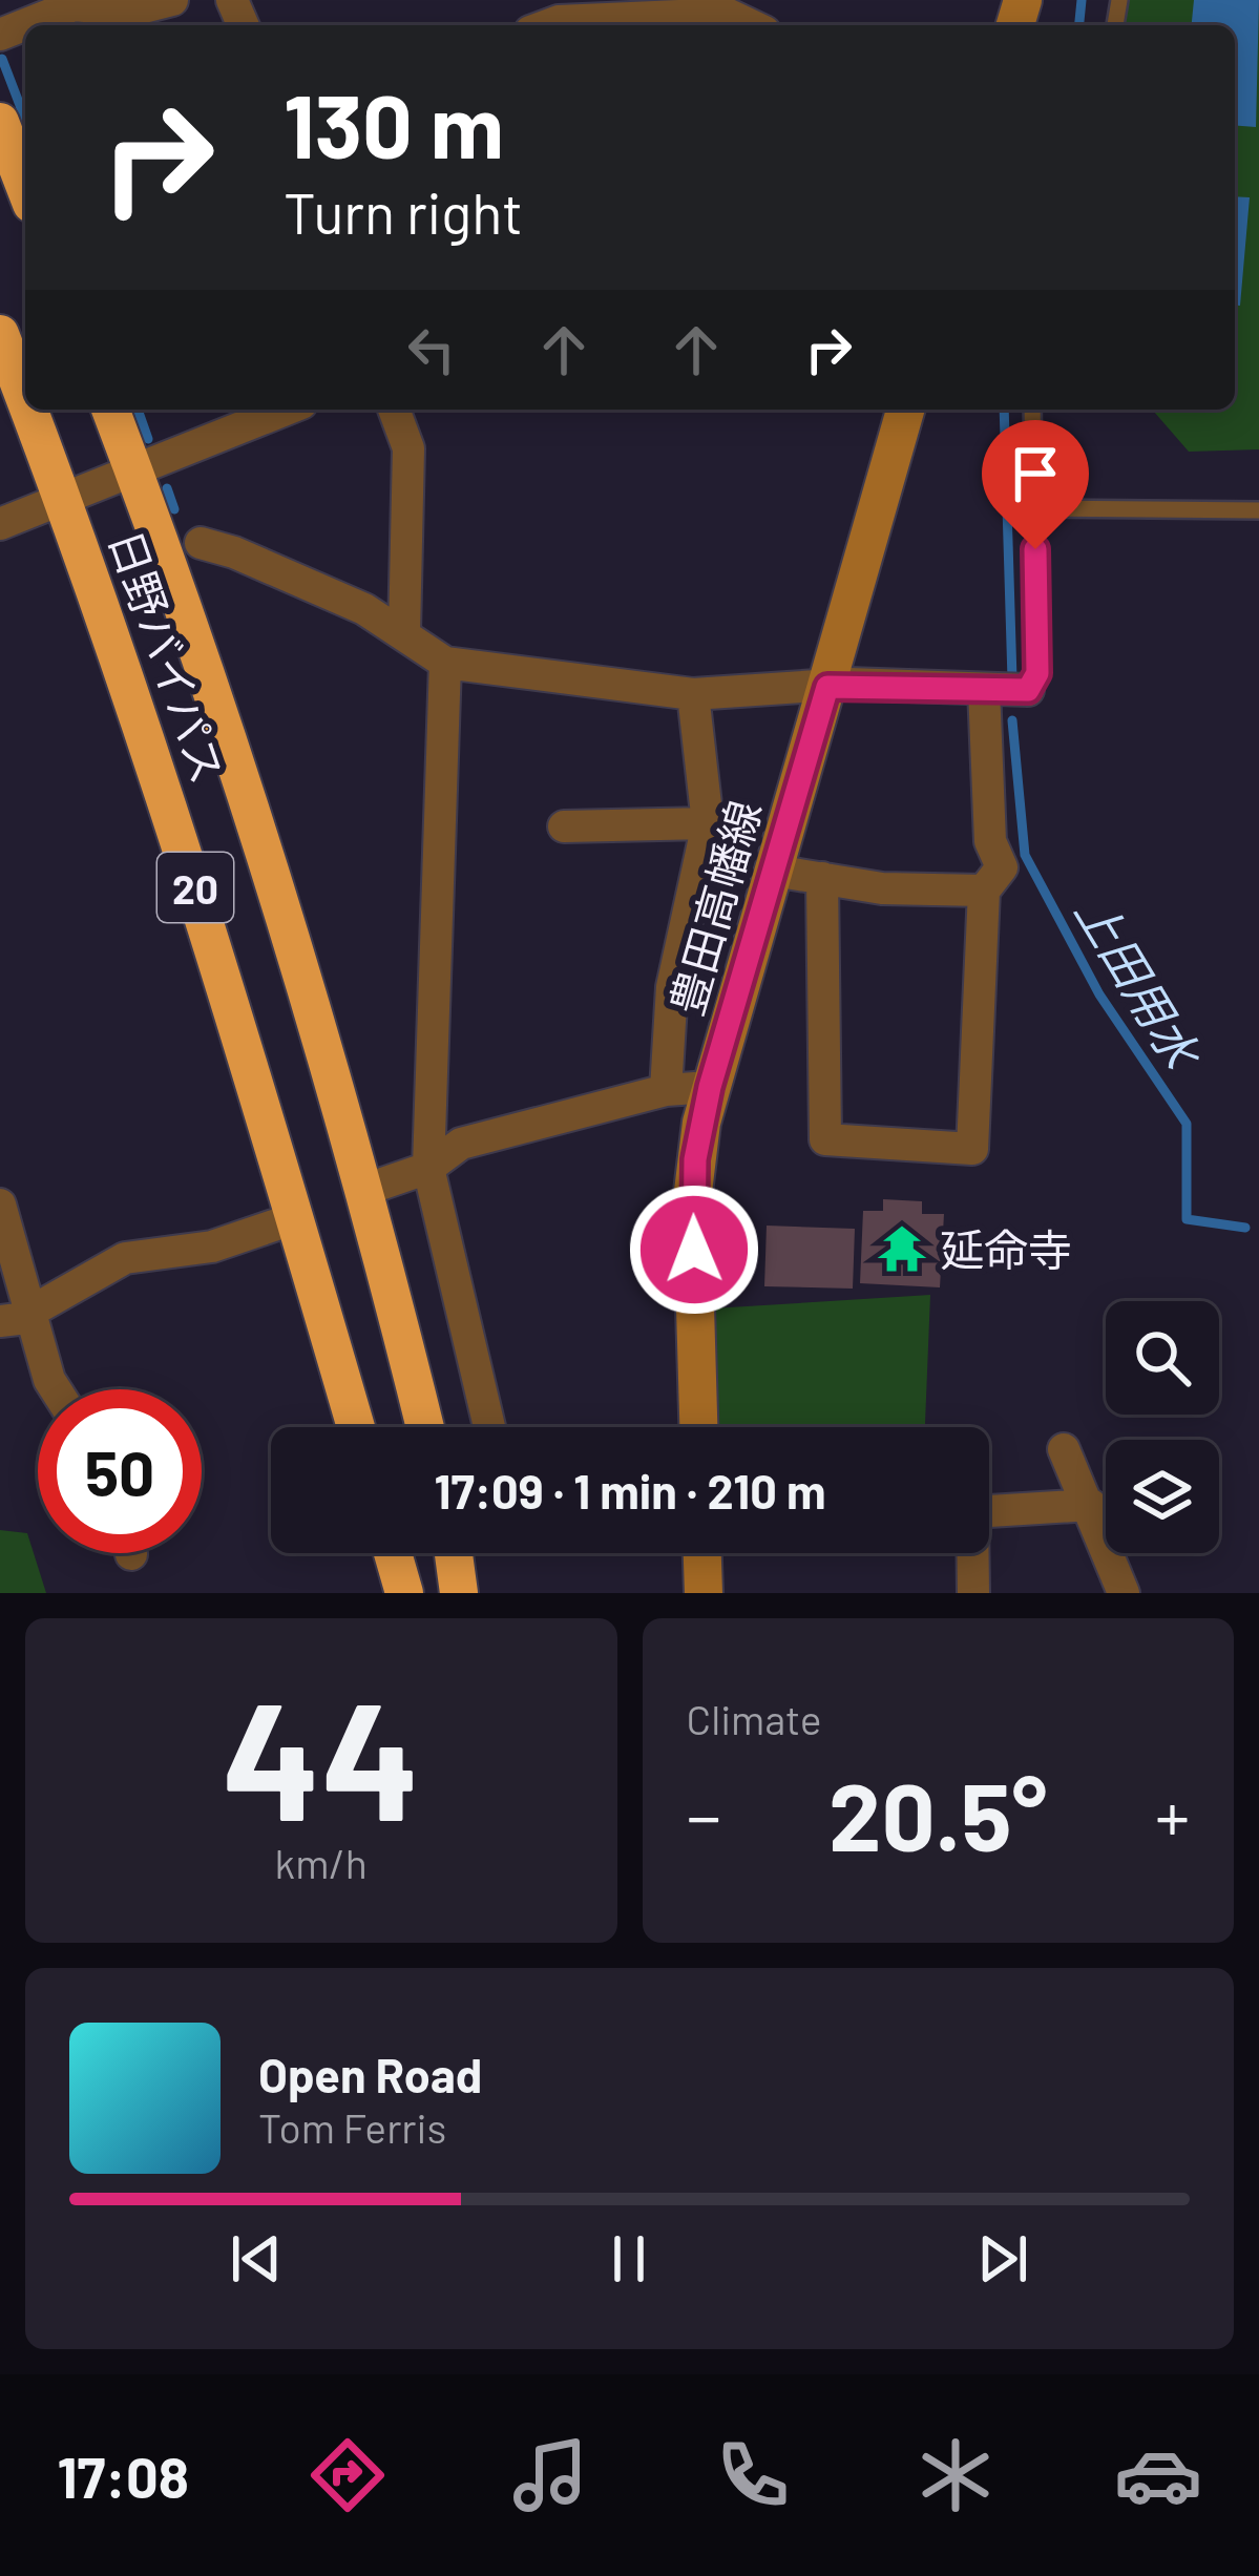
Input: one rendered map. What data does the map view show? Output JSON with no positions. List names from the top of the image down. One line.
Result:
{"streets":{"highway":["日野バイパス","20"],"main road":["豊田高幡線"]},"water":["上田用水"],"places":{"temple":["延命寺"]},"page":{"turn":["130 m","Turn right"],"limit":"50","trip":"17:09 · 1 min · 210 m","tile":[["44","km/h"],"Climate"],"heat":["−","20.5°","+"],"song":["Open Road","Tom Ferris"],"tabs":"17:08"}}
